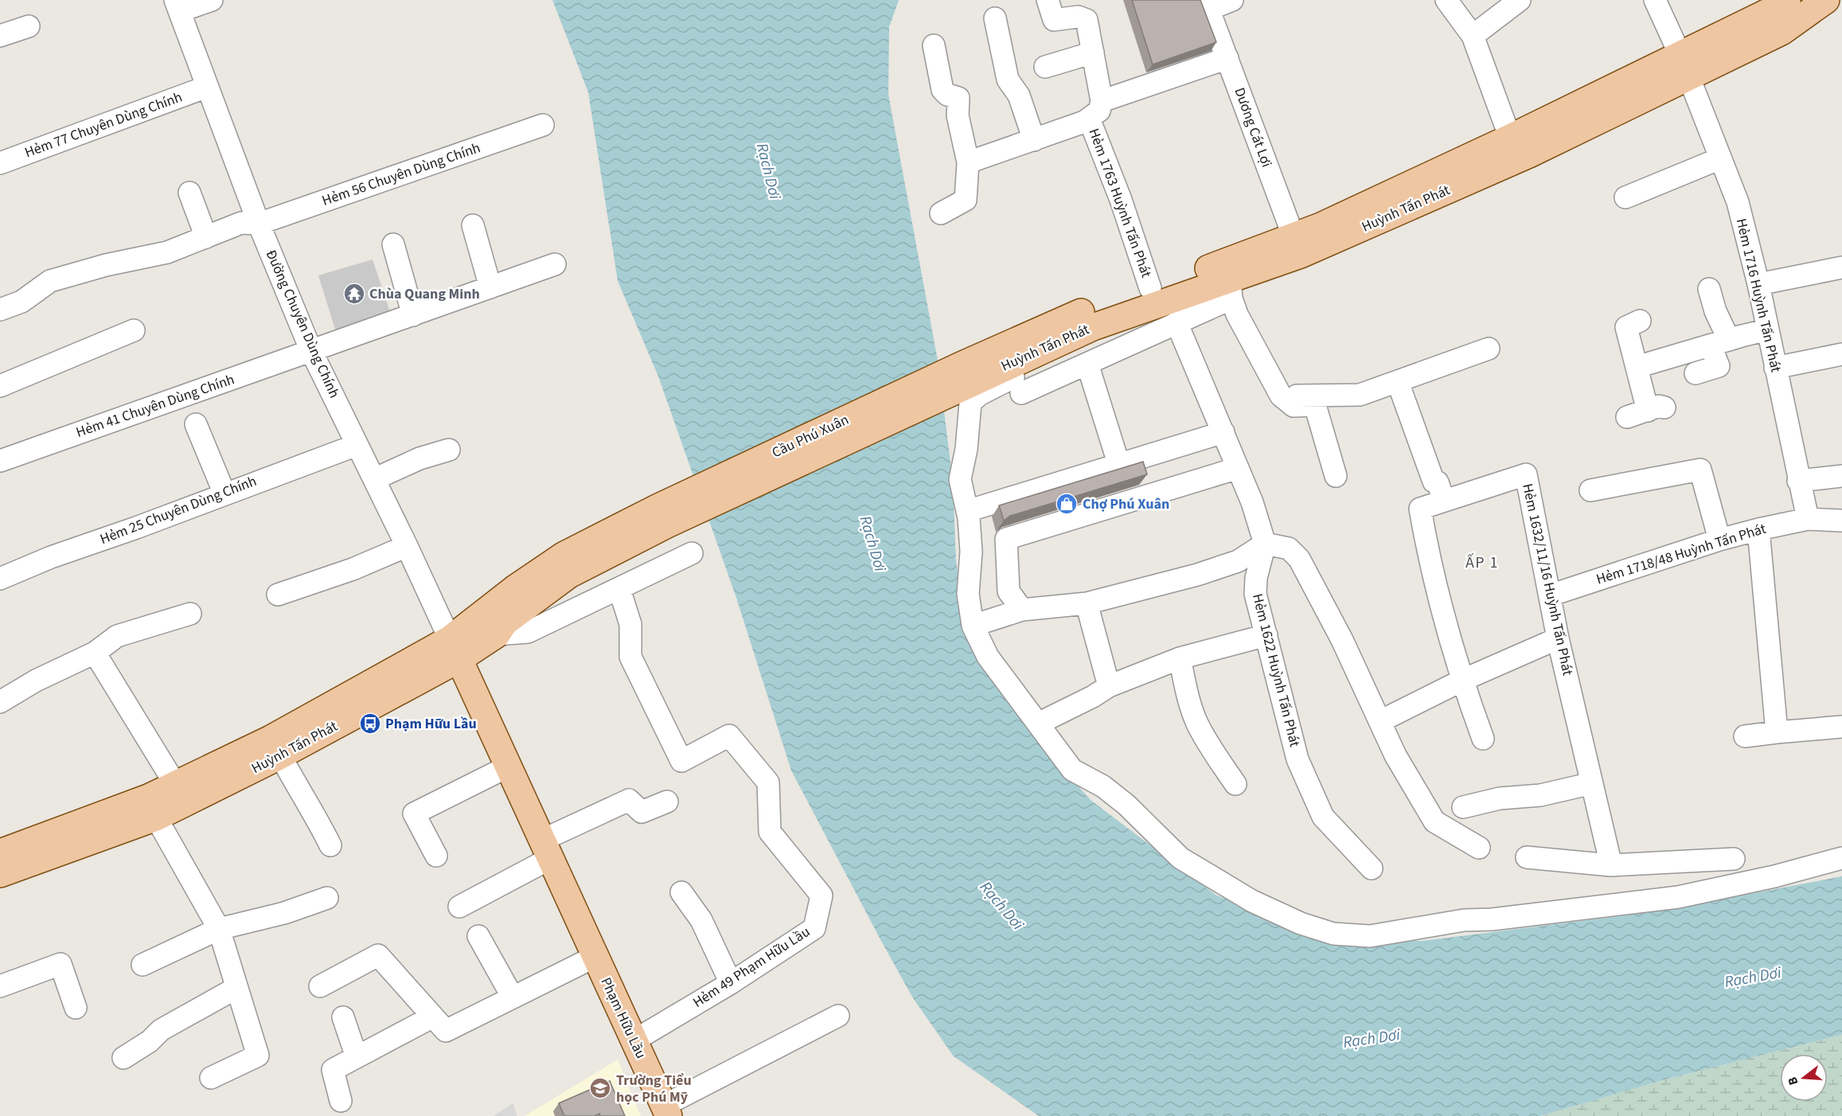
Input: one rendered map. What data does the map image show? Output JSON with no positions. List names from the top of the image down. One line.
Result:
{"streets":{"main road":["Huỳnh Tấn Phát","Cầu Phú Xuân","Phạm Hữu Lầu"],"street":["Hẻm 77 Chuyên Dùng Chính","Dương Cát Lợi","Hẻm 56 Chuyên Dùng Chính","Hẻm 1763 Huỳnh Tấn Phát","Hẻm 1716 Huỳnh Tấn Phát","Đường Chuyên Dùng Chính","Hẻm 41 Chuyên Dùng Chính","Hẻm 25 Chuyên Dùng Chính","Hẻm 1718/48 Huỳnh Tấn Phát","Hẻm 1632/11/16 Huỳnh Tấn Phát","Hẻm 1622 Huỳnh Tấn Phát","Hẻm 49 Phạm Hữu Lầu"]},"crossings":[["Hẻm 77 Chuyên Dùng Chính","Đường Chuyên Dùng Chính"],["Dương Cát Lợi","Huỳnh Tấn Phát"],["Hẻm 56 Chuyên Dùng Chính","Đường Chuyên Dùng Chính"],["Hẻm 1763 Huỳnh Tấn Phát","Huỳnh Tấn Phát"],["Huỳnh Tấn Phát","Hẻm 1716 Huỳnh Tấn Phát"],["Huỳnh Tấn Phát","Đường Chuyên Dùng Chính"],["Huỳnh Tấn Phát","Cầu Phú Xuân"],["Huỳnh Tấn Phát","Phạm Hữu Lầu"],["Hẻm 1716 Huỳnh Tấn Phát","Hẻm 1718/48 Huỳnh Tấn Phát"],["Đường Chuyên Dùng Chính","Hẻm 41 Chuyên Dùng Chính"],["Đường Chuyên Dùng Chính","Hẻm 25 Chuyên Dùng Chính"],["Đường Chuyên Dùng Chính","Phạm Hữu Lầu"],["Hẻm 1718/48 Huỳnh Tấn Phát","Hẻm 1632/11/16 Huỳnh Tấn Phát"],["Hẻm 49 Phạm Hữu Lầu","Phạm Hữu Lầu"]],"districts":["ẤP 1"],"water":["Rạch Dơi"],"places":{"temple":["Chùa Quang Minh"],"shop":["Chợ Phú Xuân"],"bus stop":["Phạm Hữu Lầu"],"school or university":["Trường Tiểu học Phú Mỹ"]},"north":"left"}
